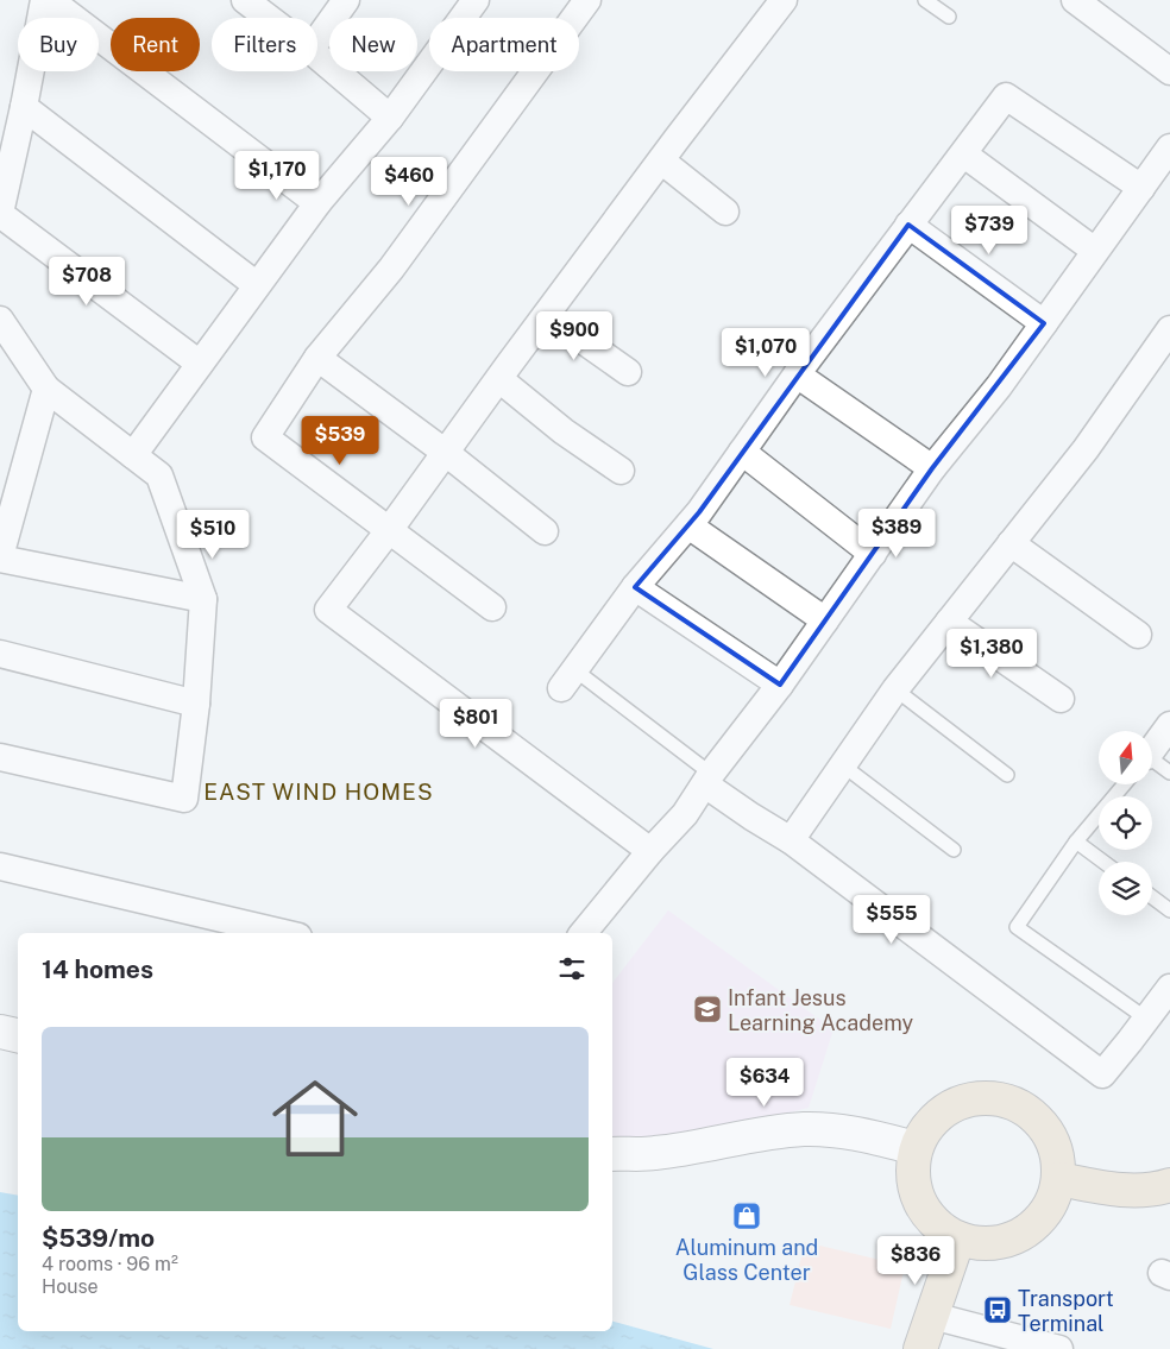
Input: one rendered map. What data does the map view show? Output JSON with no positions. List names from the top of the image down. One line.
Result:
{"districts":["EAST WIND HOMES"],"places":{"school or university":["Infant Jesus Learning Academy"],"shop":["Aluminum and Glass Center"],"bus stop":["Transport Terminal"]},"north":"top","page":{"chip":["Buy","Rent","Filters","New","Apartment"],"price":["$1,170","$460","$739","$708","$900","$1,070","$539","$389","$510","$1,380","$801","$555","$634","$836"],"heading":"14 homes","list":[{"name":"$539/mo","note":"4 rooms · 96 m² · House"}]}}
